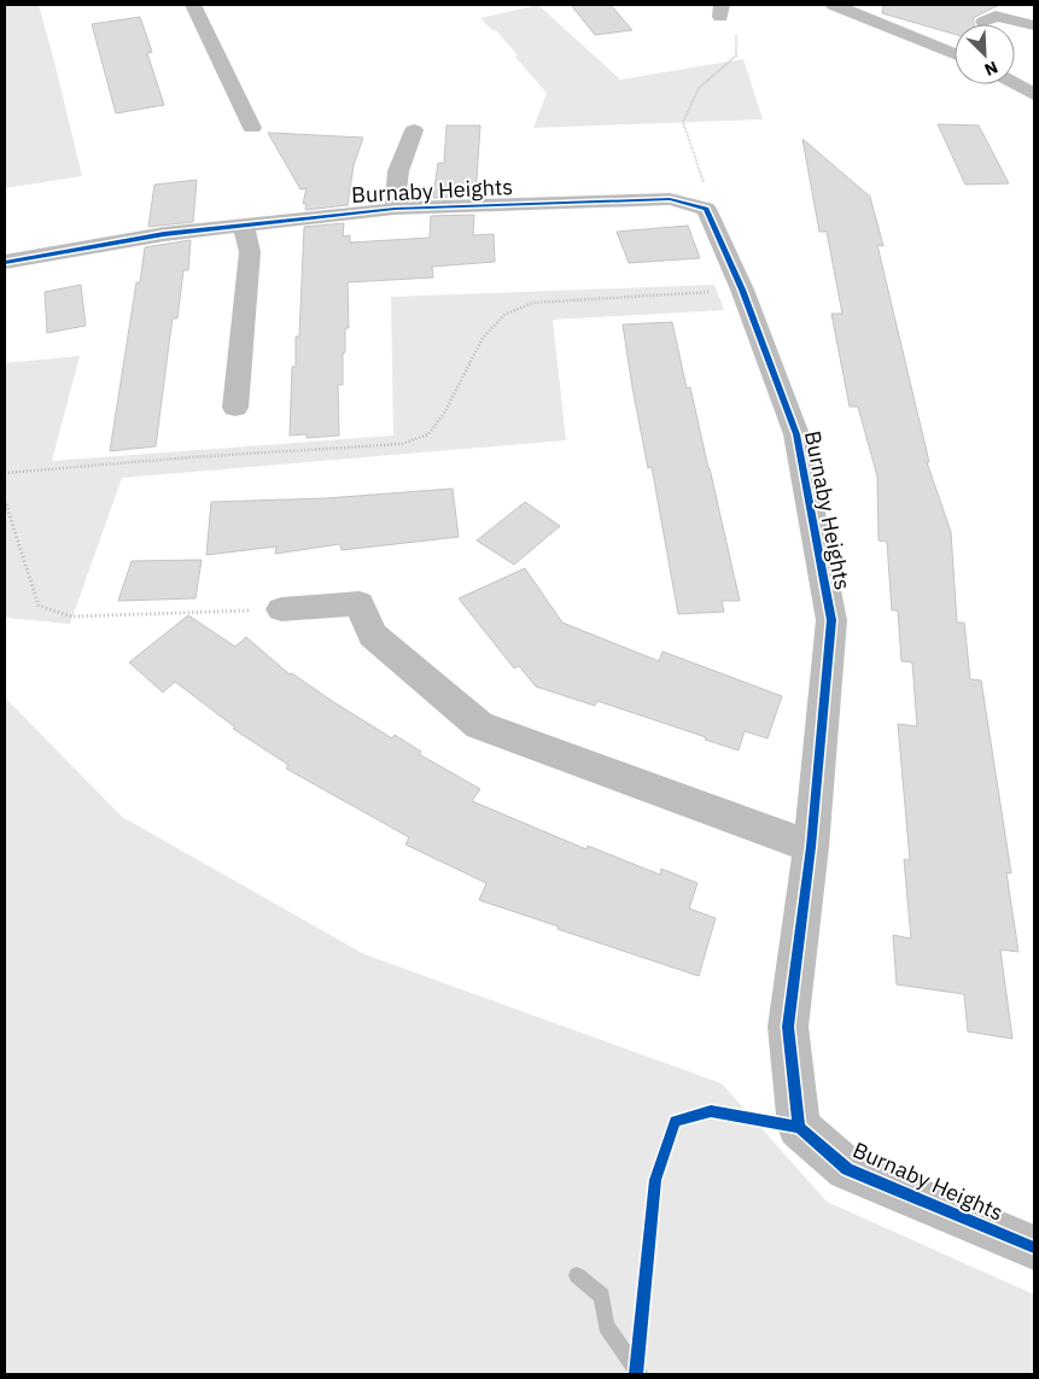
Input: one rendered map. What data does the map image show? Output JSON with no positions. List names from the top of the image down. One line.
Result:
{"streets":{"street":["Burnaby Heights"]},"north":"bottom right"}
